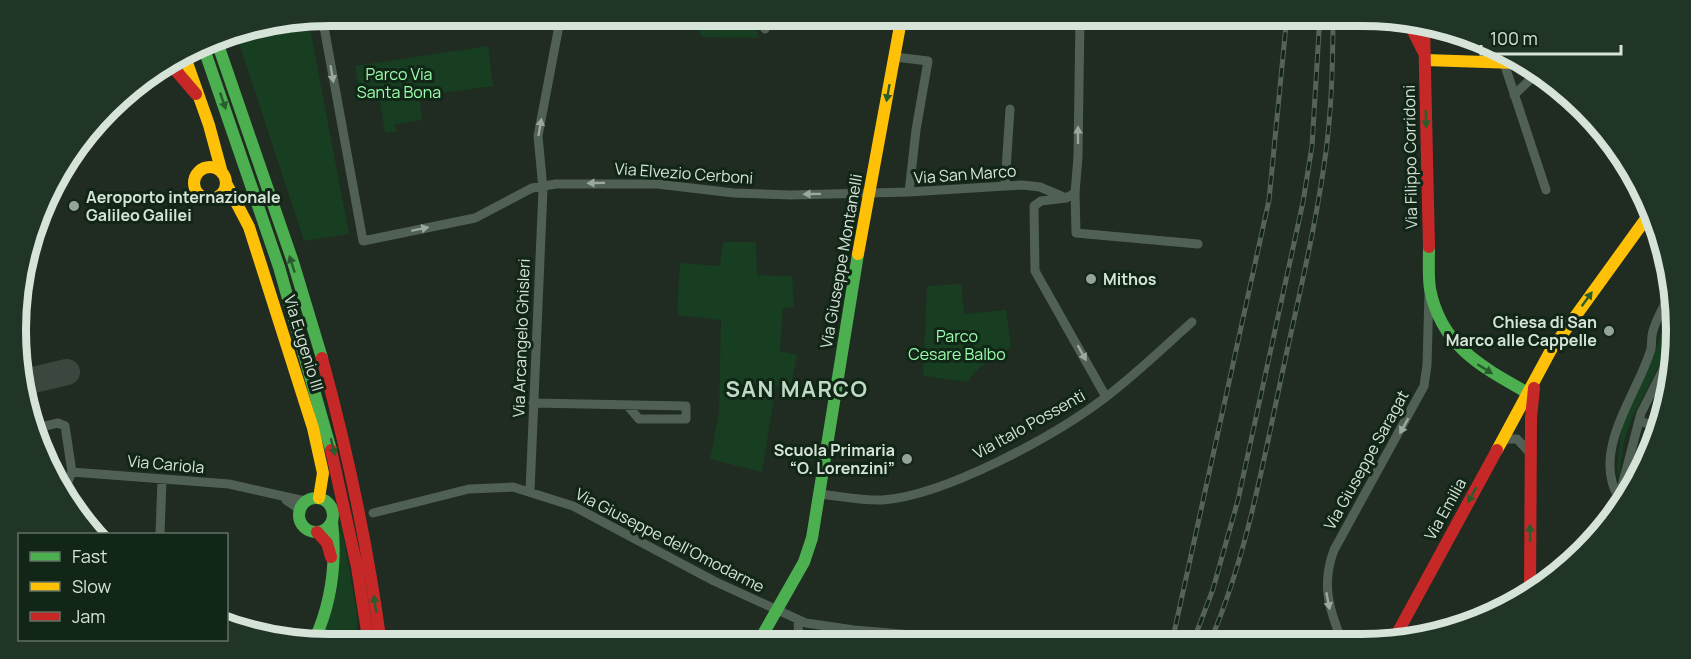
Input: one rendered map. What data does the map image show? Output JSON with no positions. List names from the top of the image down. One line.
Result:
{"streets":{"main road":["Via Filippo Corridoni","Via Giuseppe Montanelli","Via Eugenio III","Via Emilia"],"street":["Via Elvezio Cerboni","Via San Marco","Via Arcangelo Ghisleri","Via Italo Possenti","Via Giuseppe Saragat","Via Cariola","Via Giuseppe dell'Omodarme"]},"crossings":[["Via Filippo Corridoni","Via Giuseppe Saragat"],["Via Filippo Corridoni","Via Emilia"],["Via Elvezio Cerboni","Via San Marco"],["Via Elvezio Cerboni","Via Giuseppe Montanelli"],["Via Elvezio Cerboni","Via Arcangelo Ghisleri"],["Via San Marco","Via Giuseppe Montanelli"],["Via Giuseppe Montanelli","Via Italo Possenti"],["Via Giuseppe Montanelli","Via Giuseppe dell'Omodarme"],["Via Arcangelo Ghisleri","Via Giuseppe dell'Omodarme"],["Via Eugenio III","Via Cariola"]],"one_way":["Via Filippo Corridoni","Via Giuseppe Saragat"],"districts":["SAN MARCO"],"parks":["Parco Via Santa Bona","Parco Cesare Balbo"],"places":["Aeroporto internazionale Galileo Galilei","Mithos","Chiesa di San Marco alle Cappelle","Scuola Primaria “O. Lorenzini”"],"legend":["Fast","Slow","Jam"],"scale_bar":"100 m"}
